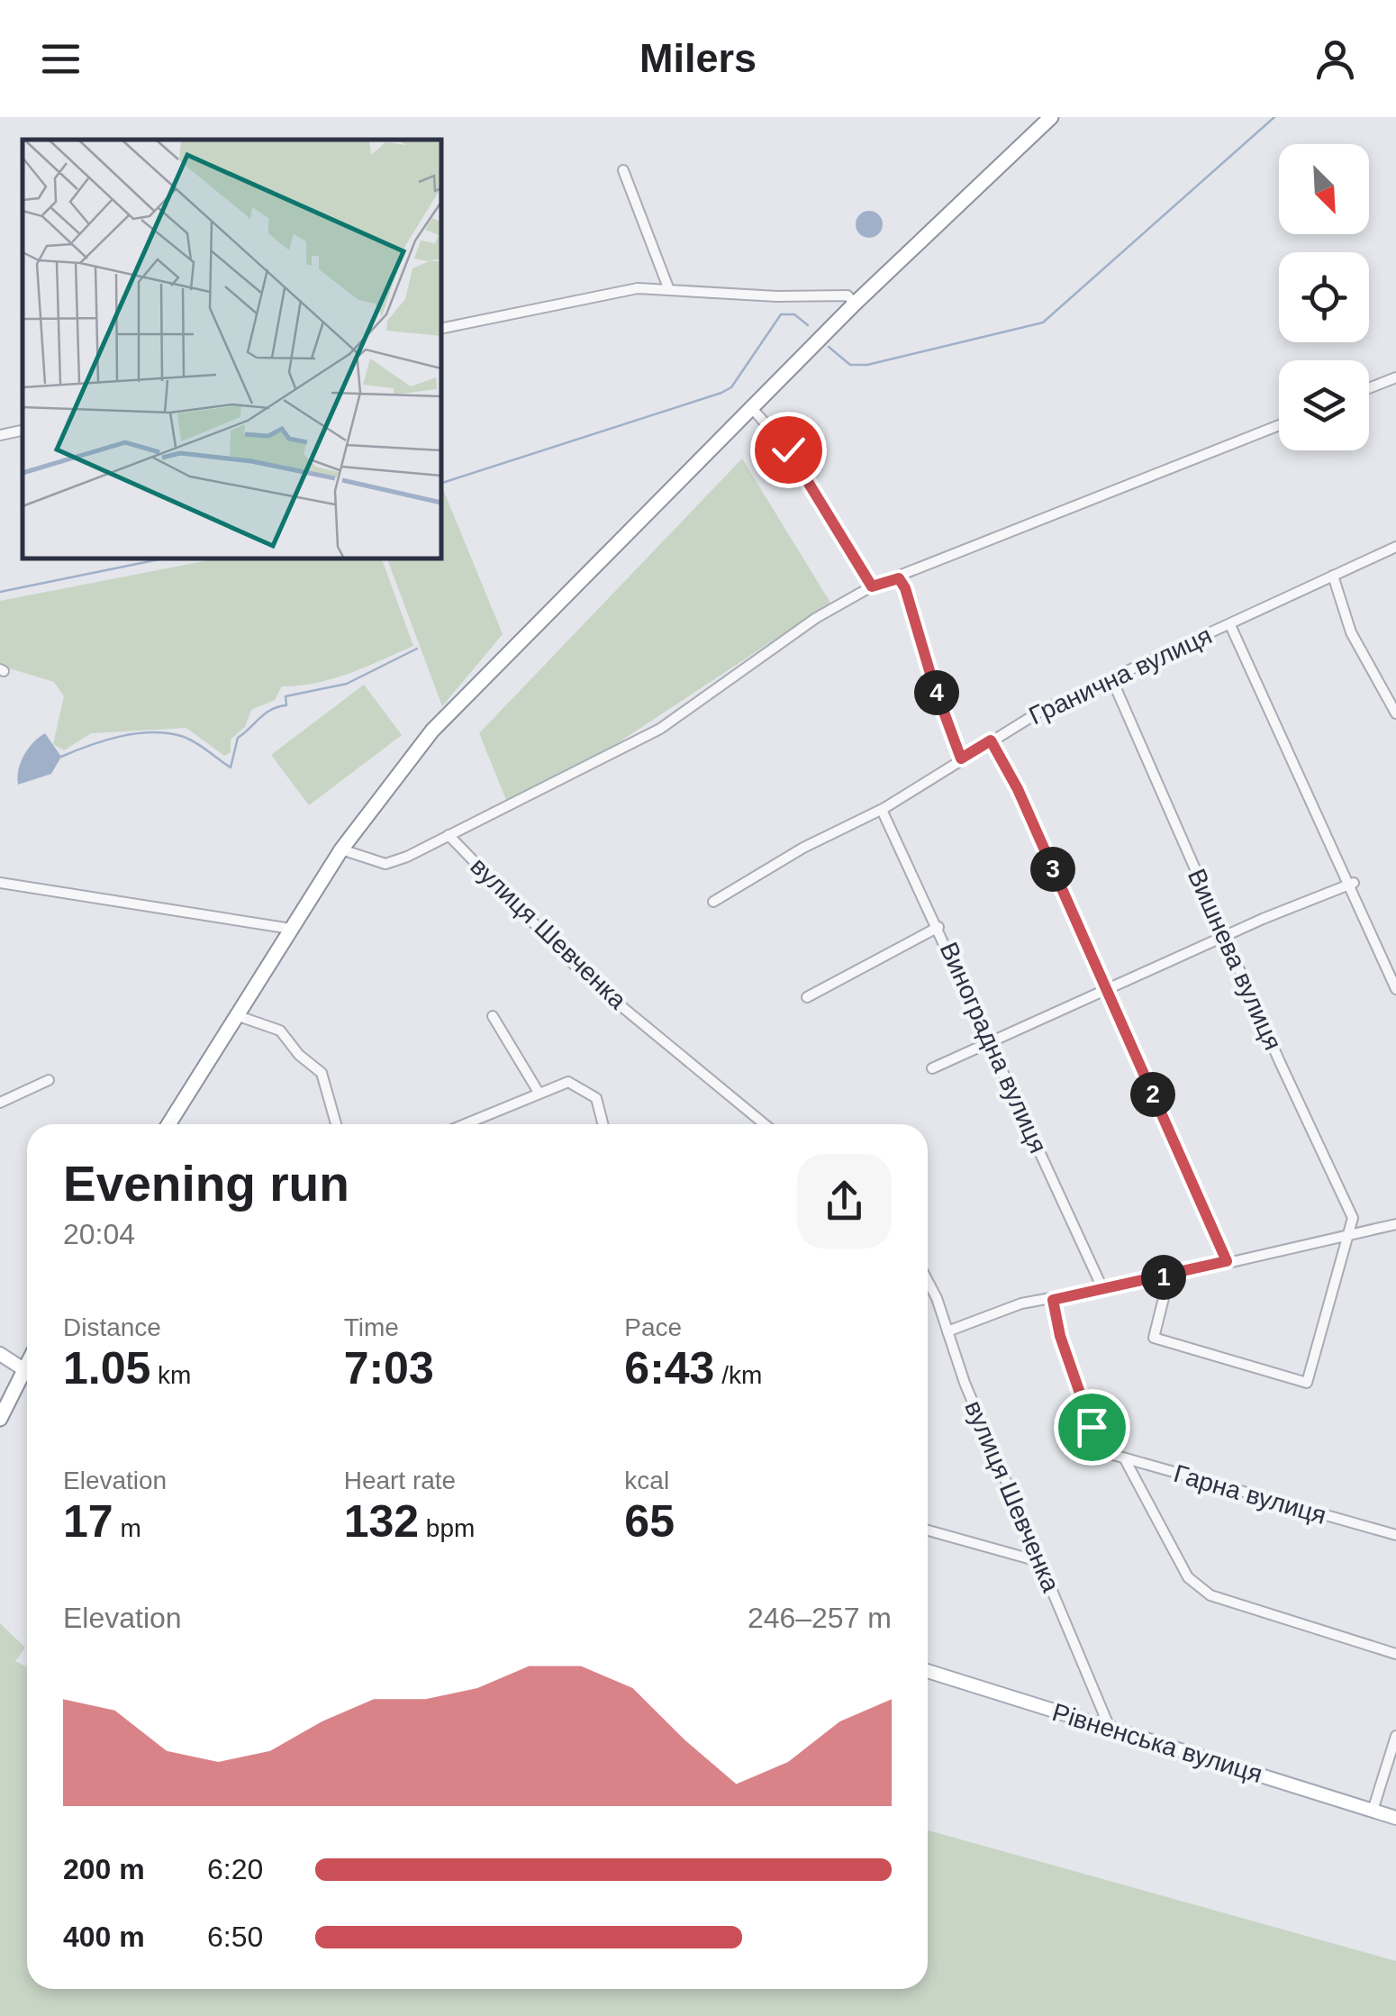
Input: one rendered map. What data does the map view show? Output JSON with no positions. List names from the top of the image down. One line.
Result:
{"streets":{"main road":["Рівненська вулиця"],"street":["Гранична вулиця","вулиця Шевченка","Вишнева вулиця","Виноградна вулиця","Гарна вулиця"]},"crossings":[["Гранична вулиця","Вишнева вулиця"],["Гранична вулиця","Виноградна вулиця"],["вулиця Шевченка","Рівненська вулиця"]],"north":"bottom right","page":{"header":"Milers","pins":["4","3","2","1"],"heading":["Evening run","20:04"],"stats":[["Distance","1.05 km"],["Time","7:03"],["Pace","6:43 /km"],["Elevation","17 m"],["Heart rate","132 bpm"],["kcal","65"]],"chart":["Elevation","246–257 m"],"list":[{"name":"200 m","note":"6:20"},{"name":"400 m","note":"6:50"}]}}
